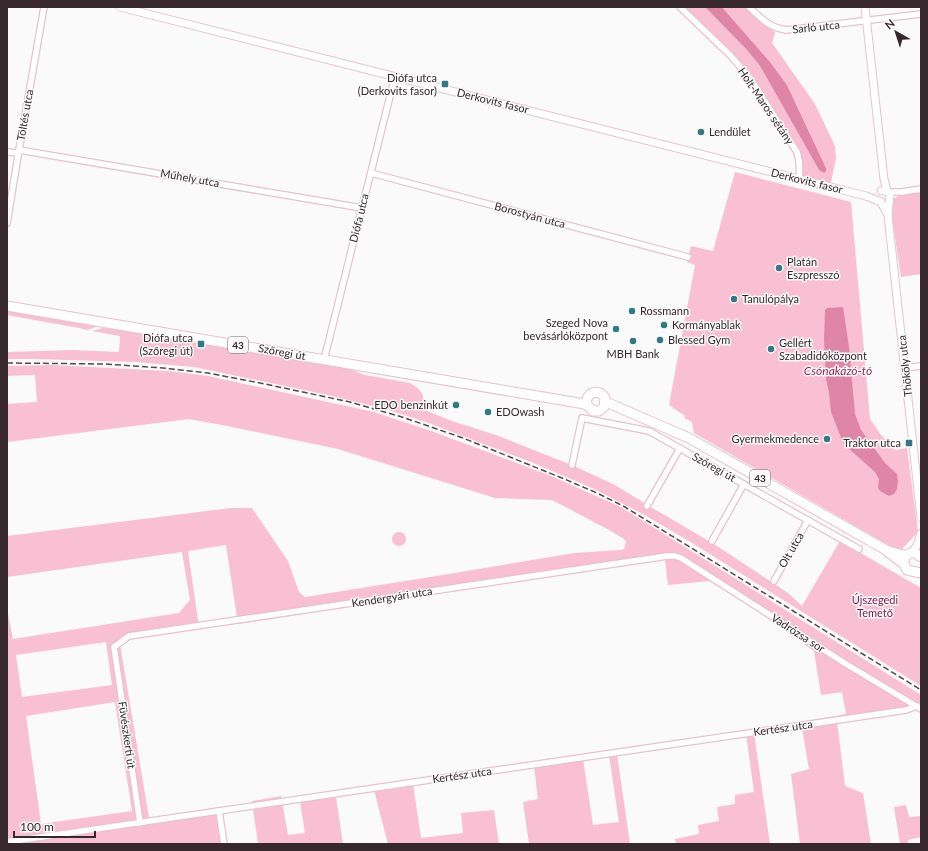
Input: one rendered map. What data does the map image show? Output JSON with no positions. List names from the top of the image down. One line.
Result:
{"streets":{"main road":["43","Szőregi út"],"street":["Sarló utca","Derkovits fasor","Holt-Maros sétány","Töltés utca","Műhely utca","Borostyán utca","Diófa utca","Thököly utca","Olt utca","Kendergyári utca","Vadrózsa sor","Kertész utca","Füvészkerti út"]},"crossings":[["Derkovits fasor","Holt-Maros sétány"],["Derkovits fasor","Diófa utca"],["Töltés utca","Műhely utca"],["Műhely utca","Diófa utca"],["Borostyán utca","Diófa utca"],["Diófa utca","Szőregi út"],["Szőregi út","Olt utca"],["Kendergyári utca","Vadrózsa sor"],["Kendergyári utca","Füvészkerti út"],["Vadrózsa sor","Kertész utca"],["Kertész utca","Füvészkerti út"]],"water":["Csónakázó-tó"],"parks":["Újszegedi Temető"],"places":{"transit":["Diófa utca (Derkovits fasor)","Diófa utca (Szőregi út)","Traktor utca"],"other":["Lendület","Platán Eszpresszó","Tanulópálya","Rossmann","Kormányablak","Szeged Nova bevásárlóközpont","Blessed Gym","MBH Bank","Gellért Szabadidőközpont","EDO benzinkút","EDOwash","Gyermekmedence"]},"scale_bar":"100 m","north":"top left"}
